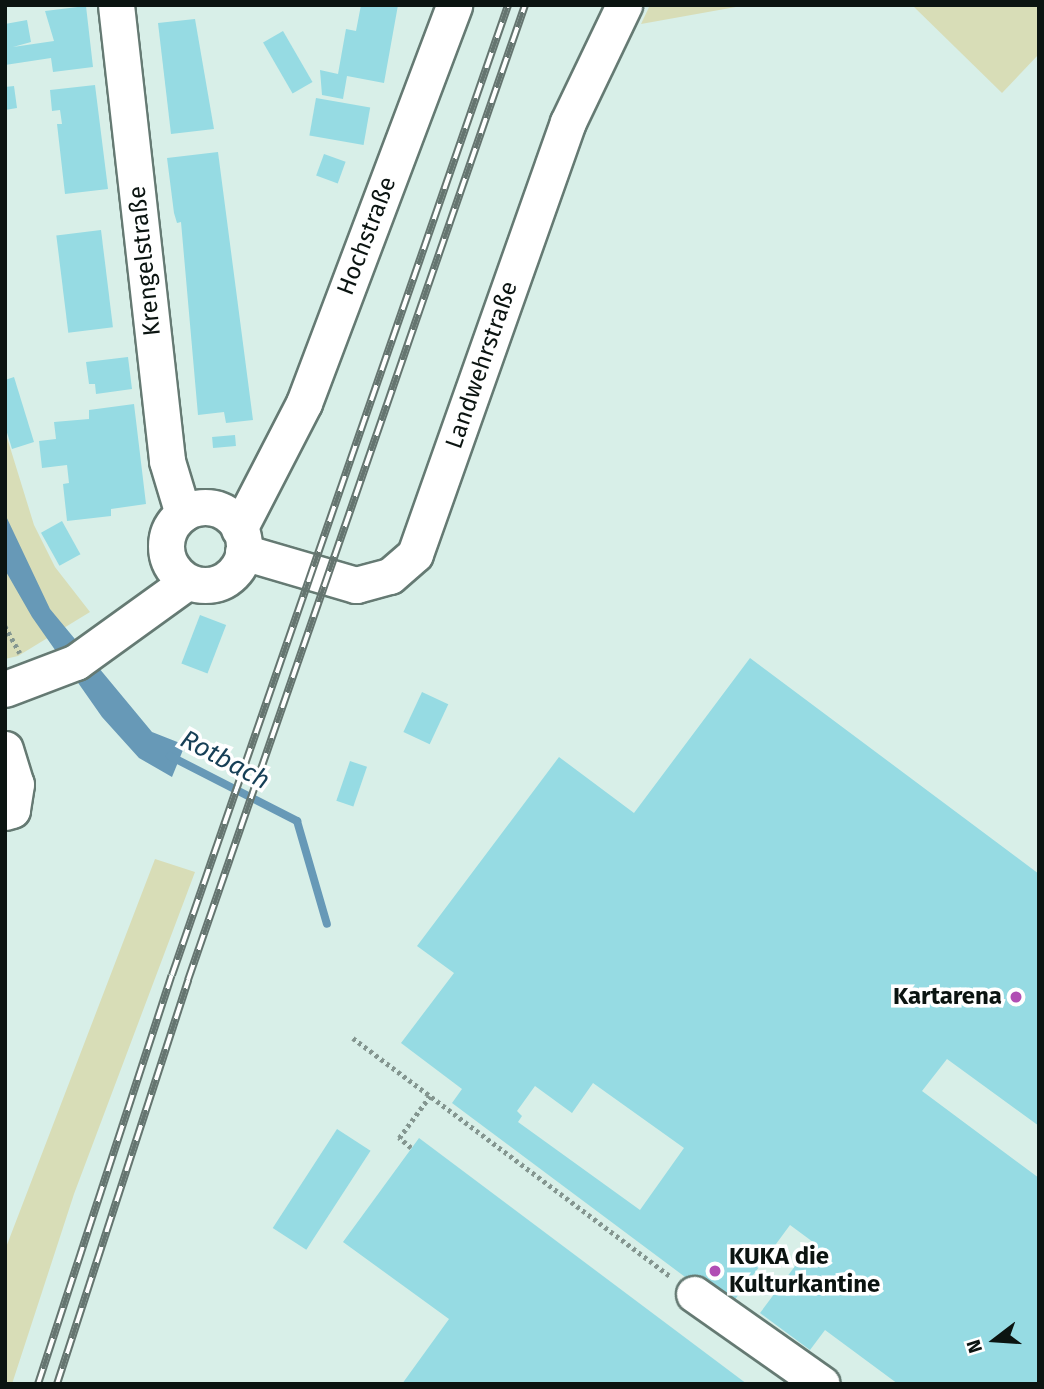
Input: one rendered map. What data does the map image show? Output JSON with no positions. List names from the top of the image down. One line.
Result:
{"streets":{"street":["Hochstraße","Krengelstraße","Landwehrstraße"]},"crossings":[["Hochstraße","Krengelstraße"],["Hochstraße","Landwehrstraße"],["Krengelstraße","Landwehrstraße"]],"water":["Rotbach"],"places":["Kartarena","KUKA die Kulturkantine"],"north":"left"}
